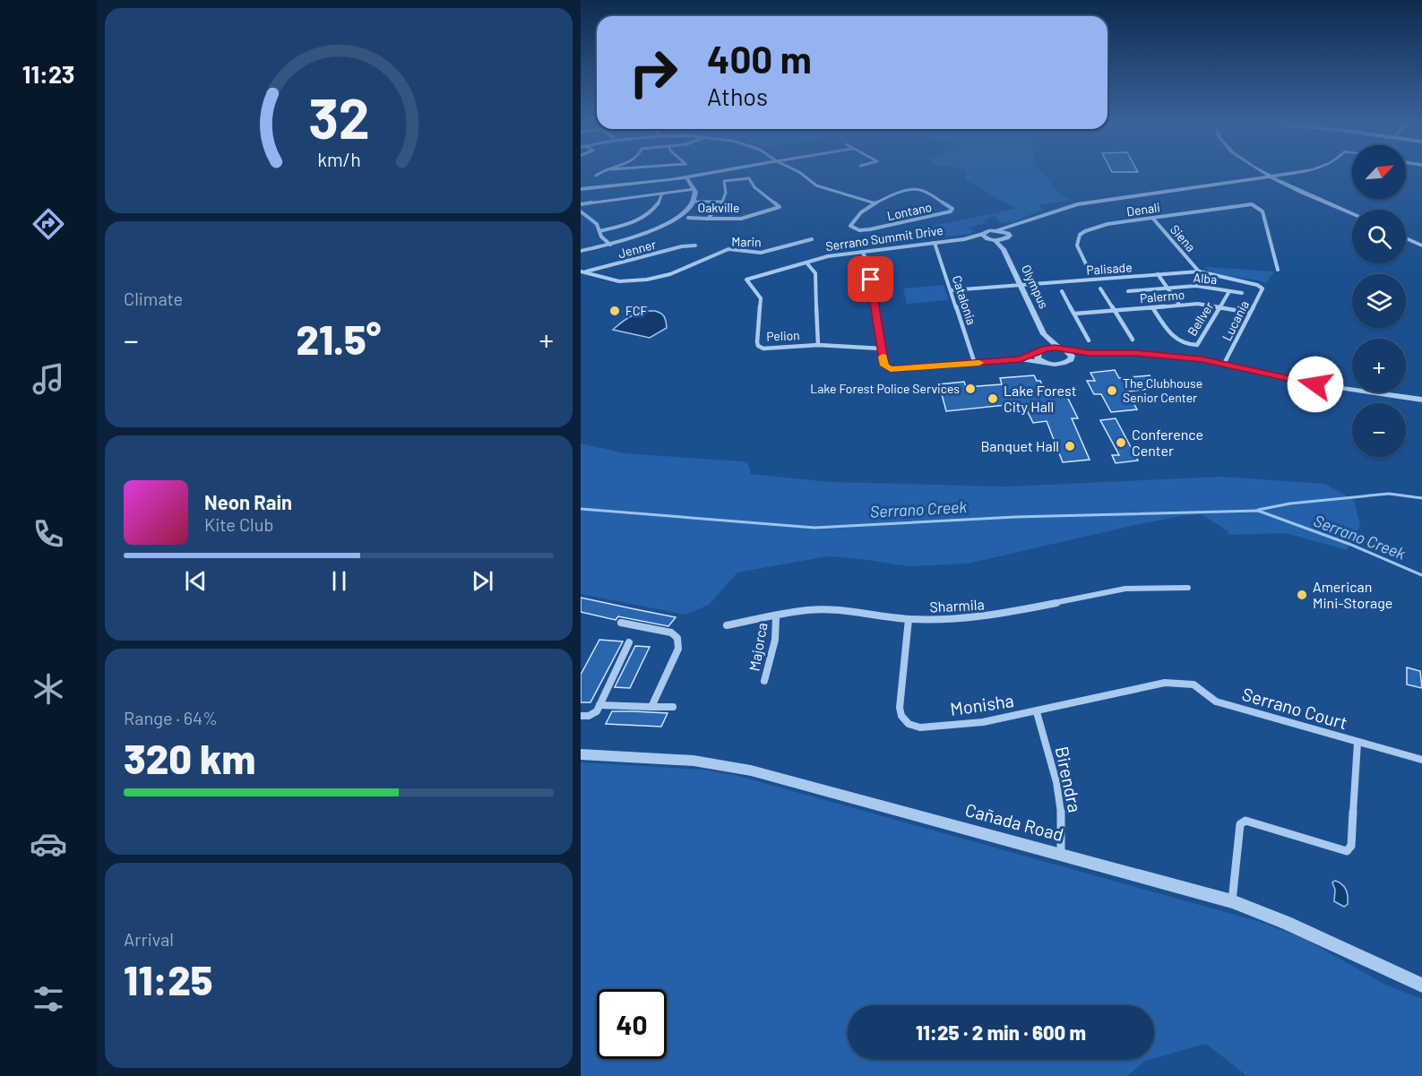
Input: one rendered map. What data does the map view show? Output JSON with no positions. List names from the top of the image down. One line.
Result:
{"streets":{"street":["Oakville","Denali","Lontano","Serrano Summit Drive","Siena","Marin","Jenner","Palisade","Alba","Olympus","Palermo","Catalonia","Bellver","Lucania","Pelion","Sharmila","Majorca","Monisha","Serrano Court","Birendra","Cañada Road"]},"crossings":[["Denali","Siena"],["Serrano Summit Drive","Olympus"],["Serrano Summit Drive","Catalonia"],["Serrano Summit Drive","Pelion"],["Siena","Palisade"],["Siena","Lucania"],["Marin","Jenner"],["Palisade","Olympus"],["Palisade","Catalonia"],["Palisade","Lucania"],["Alba","Bellver"],["Palermo","Bellver"],["Palermo","Lucania"],["Sharmila","Majorca"],["Sharmila","Monisha"],["Monisha","Serrano Court"],["Monisha","Birendra"],["Birendra","Cañada Road"]],"water":["Serrano Creek"],"places":["FCF","Lake Forest Police Services","The Clubhouse Senior Center","Lake Forest City Hall","Conference Center","Banquet Hall","American Mini-Storage"],"north":"top right","page":{"tabs":"11:23","turn":["400 m","Athos"],"map_buttons":["+","−"],"tile":["Climate",["Range · 64%","320 km"],["Arrival","11:25"]],"heat":["−","21.5°","+"],"song":["Neon Rain","Kite Club"],"limit":"40","trip":"11:25 · 2 min · 600 m","gauge":["32","km/h"]}}
